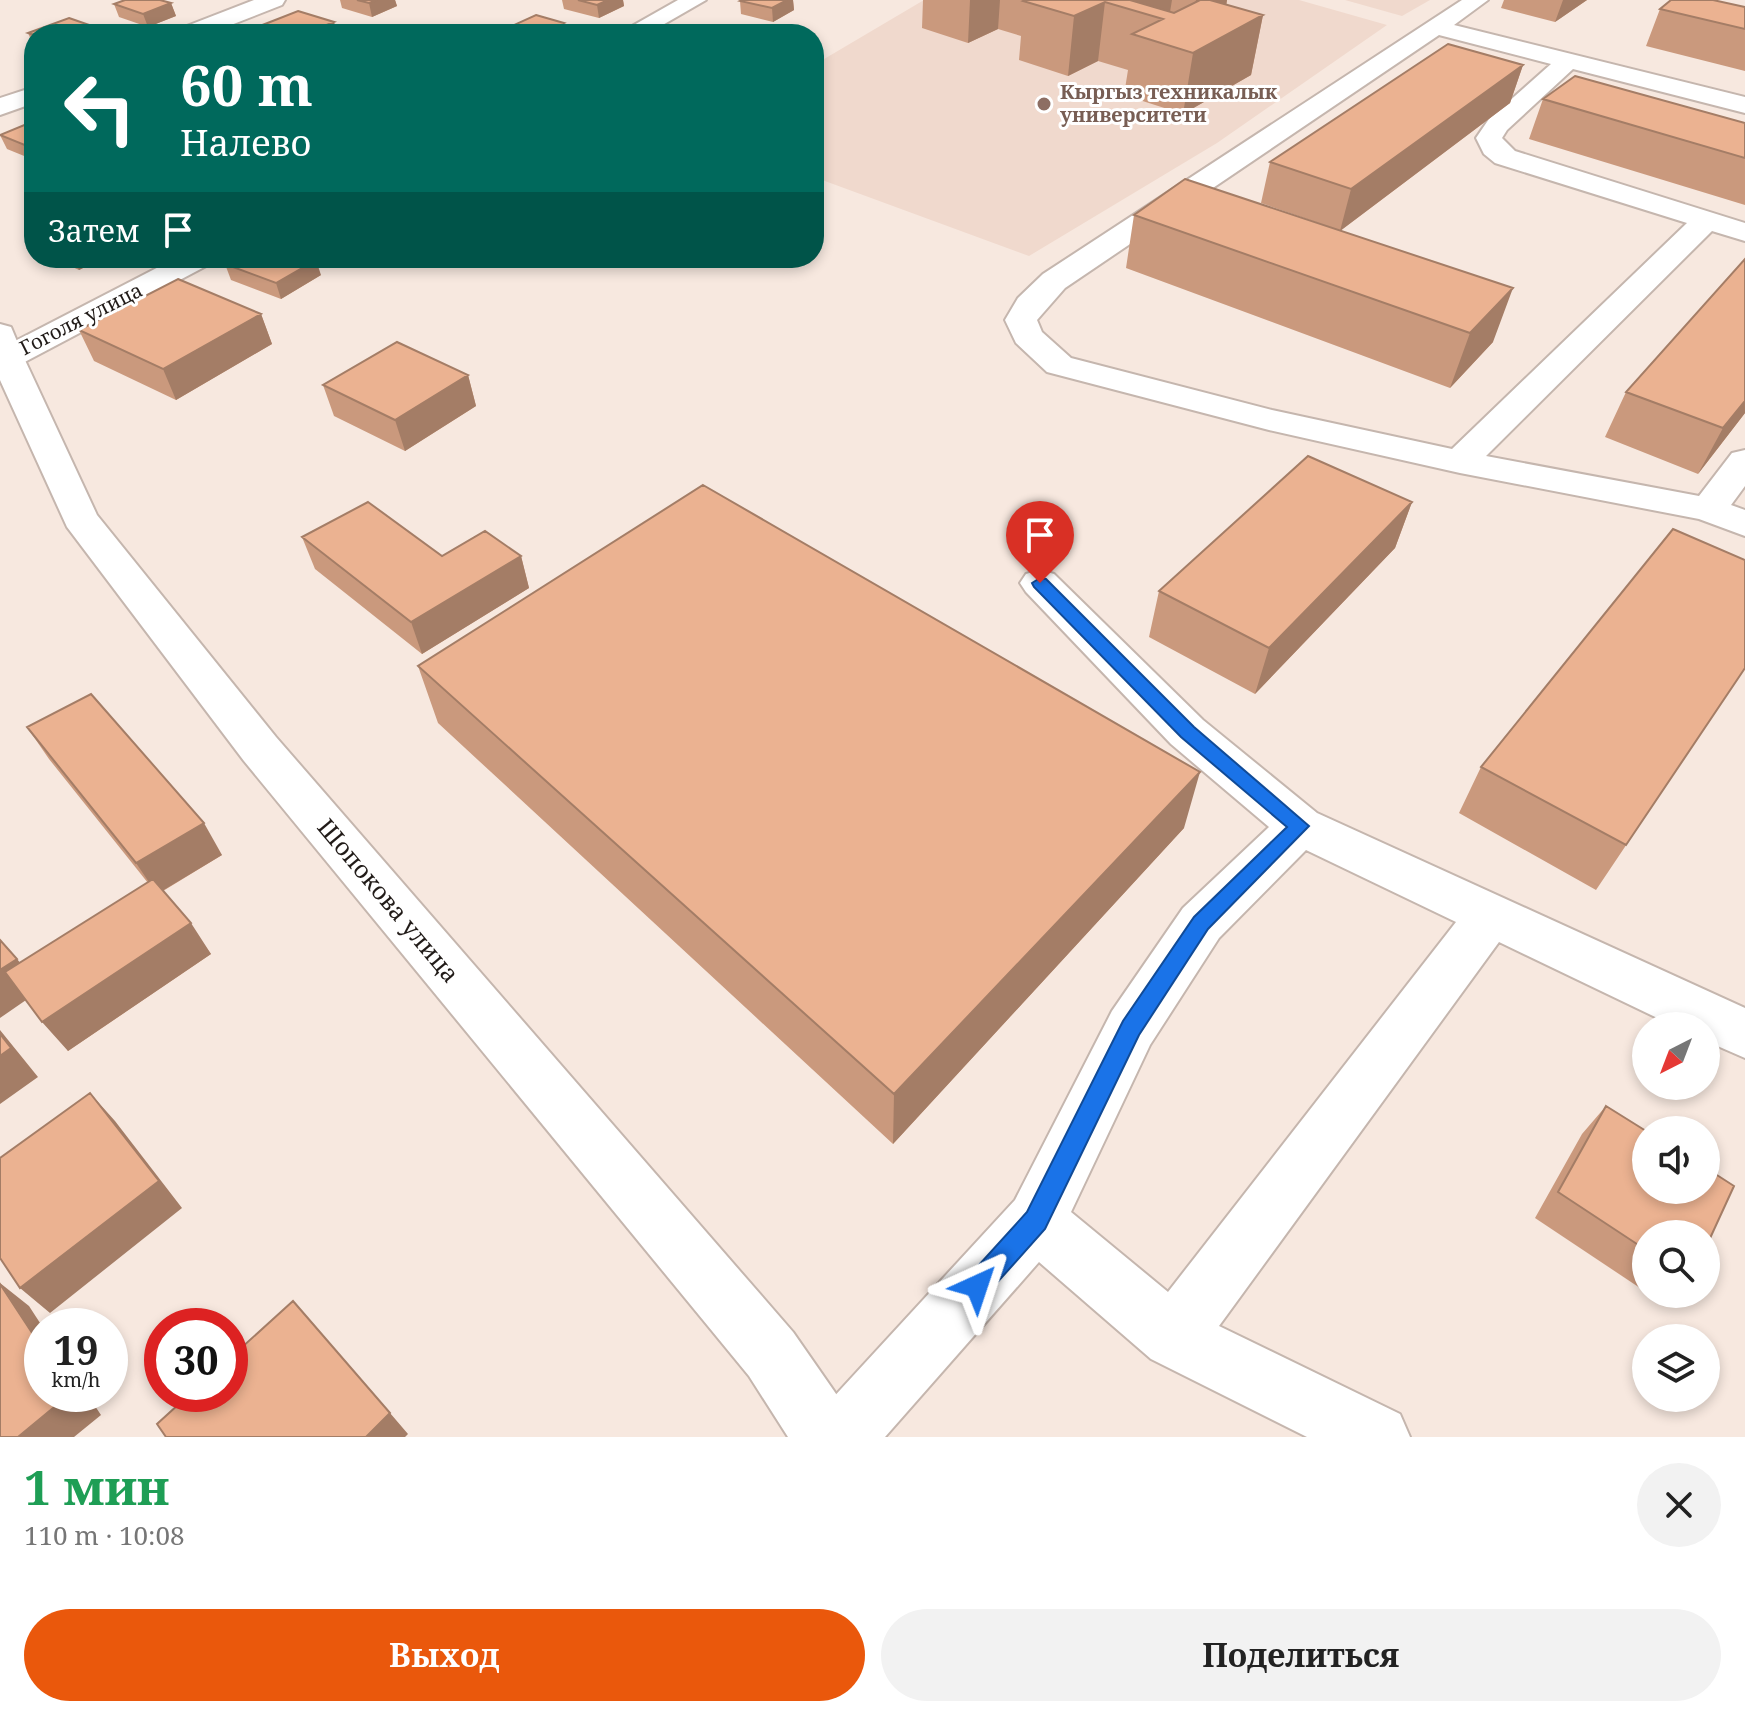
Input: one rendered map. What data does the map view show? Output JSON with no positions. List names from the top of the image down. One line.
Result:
{"streets":{"street":["Гоголя улица","Шопокова улица"]},"crossings":[["Гоголя улица","Шопокова улица"]],"places":["Кыргыз техникалык университети"],"north":"bottom left","page":{"turn":["60 m","Налево"],"then":"Затем","speed":"19 km/h","limit":"30","heading":["1 мин","110 m · 10:08"],"buttons":["Выход","Поделиться"]}}
